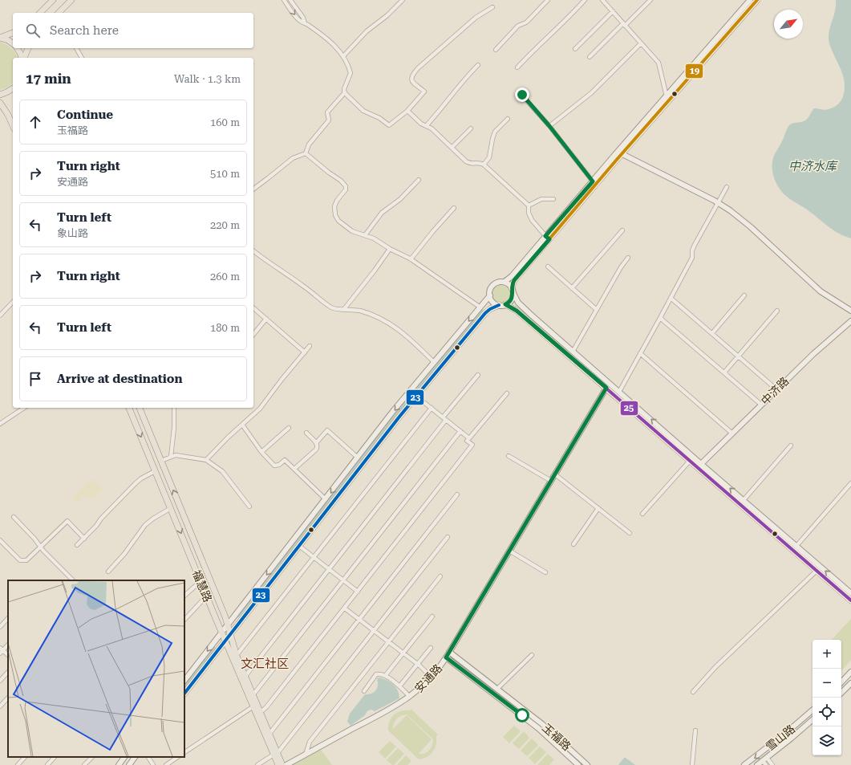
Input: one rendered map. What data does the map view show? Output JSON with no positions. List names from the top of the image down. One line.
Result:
{"streets":{"main road":["福慧路"],"street":["中济路","安通路","玉福路","雪山路"]},"crossings":[["安通路","玉福路"]],"districts":["文汇社区"],"water":["中济水库"],"lines":["transit line 19","transit line 25","transit line 23"],"north":"top right","page":{"search":"Search here","heading":["17 min","Walk · 1.3 km"],"list":[["Continue","玉福路","160 m"],["Turn right","安通路","510 m"],["Turn left","象山路","220 m"],["Turn right","260 m"],["Turn left","180 m"],"Arrive at destination"],"map_buttons":["+","−"]}}
